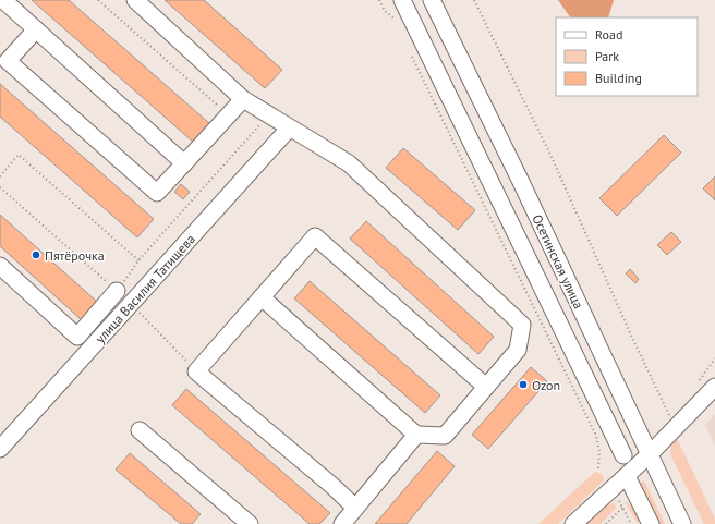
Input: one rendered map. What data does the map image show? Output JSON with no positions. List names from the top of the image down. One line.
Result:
{"streets":{"street":["Осетинская улица","улица Василия Татищева"]},"places":["Пятёрочка","Ozon"],"legend":["Road","Park","Building"]}
